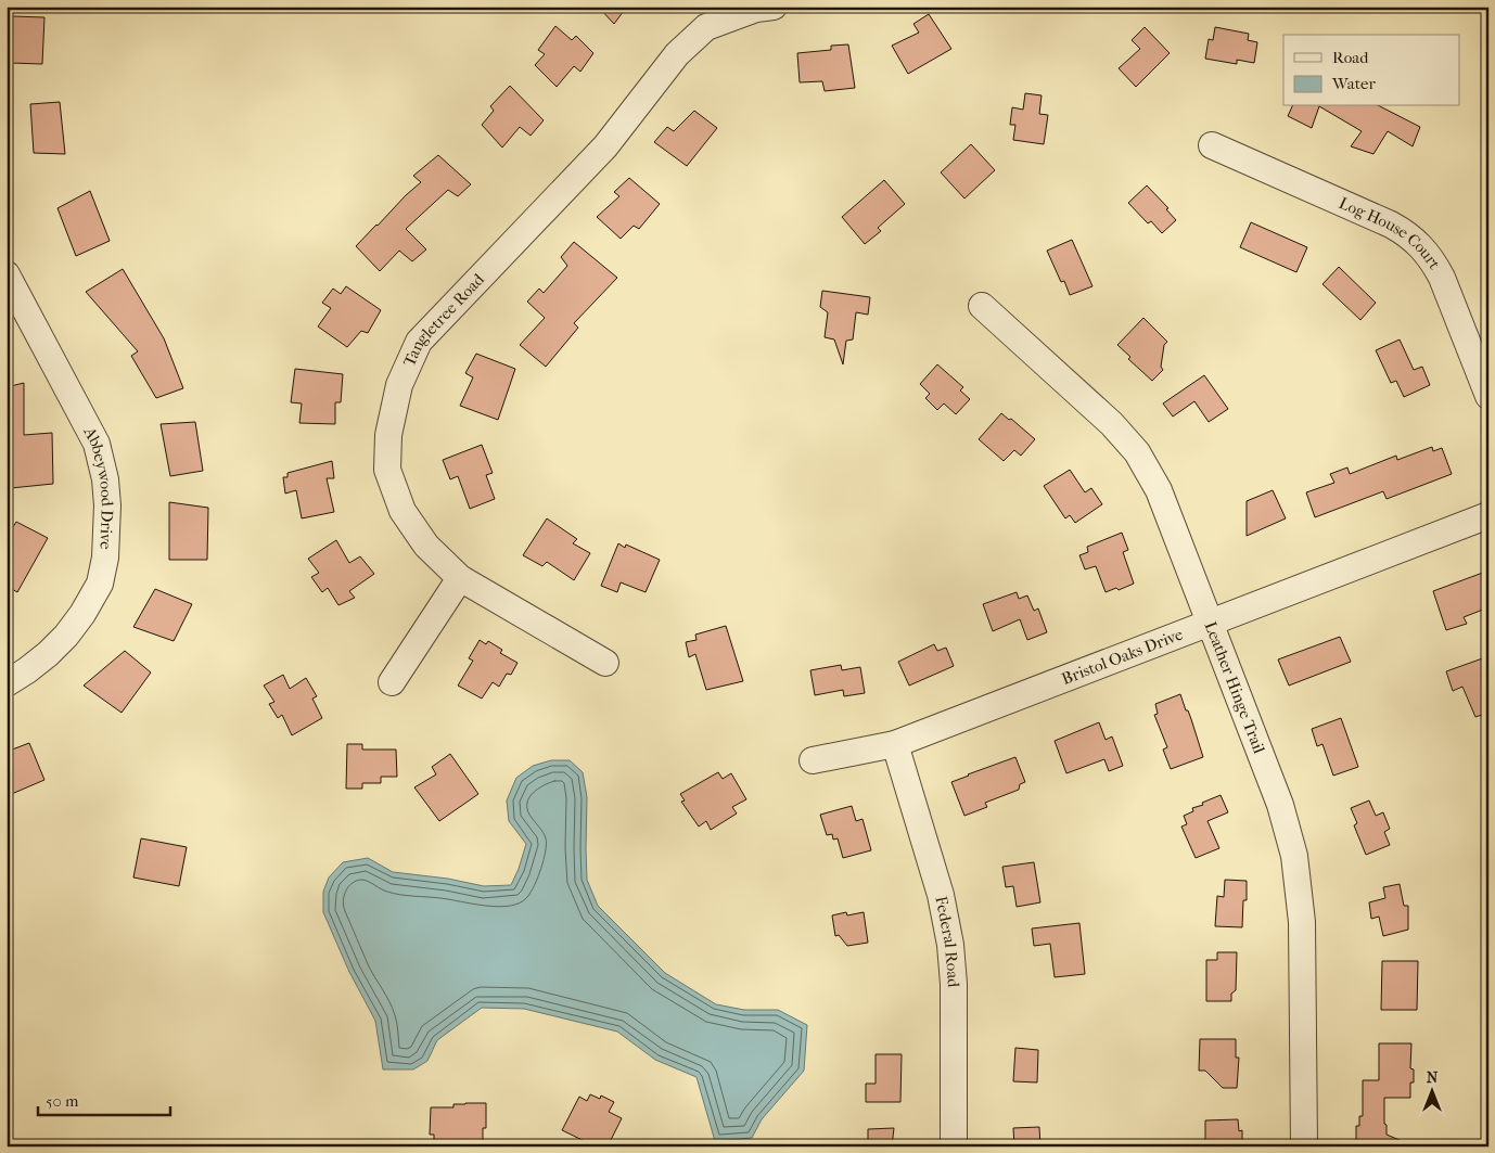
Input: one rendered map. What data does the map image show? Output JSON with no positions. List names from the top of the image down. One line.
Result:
{"streets":{"street":["Log House Court","Tangletree Road","Abbeywood Drive","Bristol Oaks Drive","Leather Hinge Trail","Federal Road"]},"crossings":[["Bristol Oaks Drive","Leather Hinge Trail"],["Bristol Oaks Drive","Federal Road"]],"legend":["Road","Water"],"scale_bar":"50 m","north":"top"}
